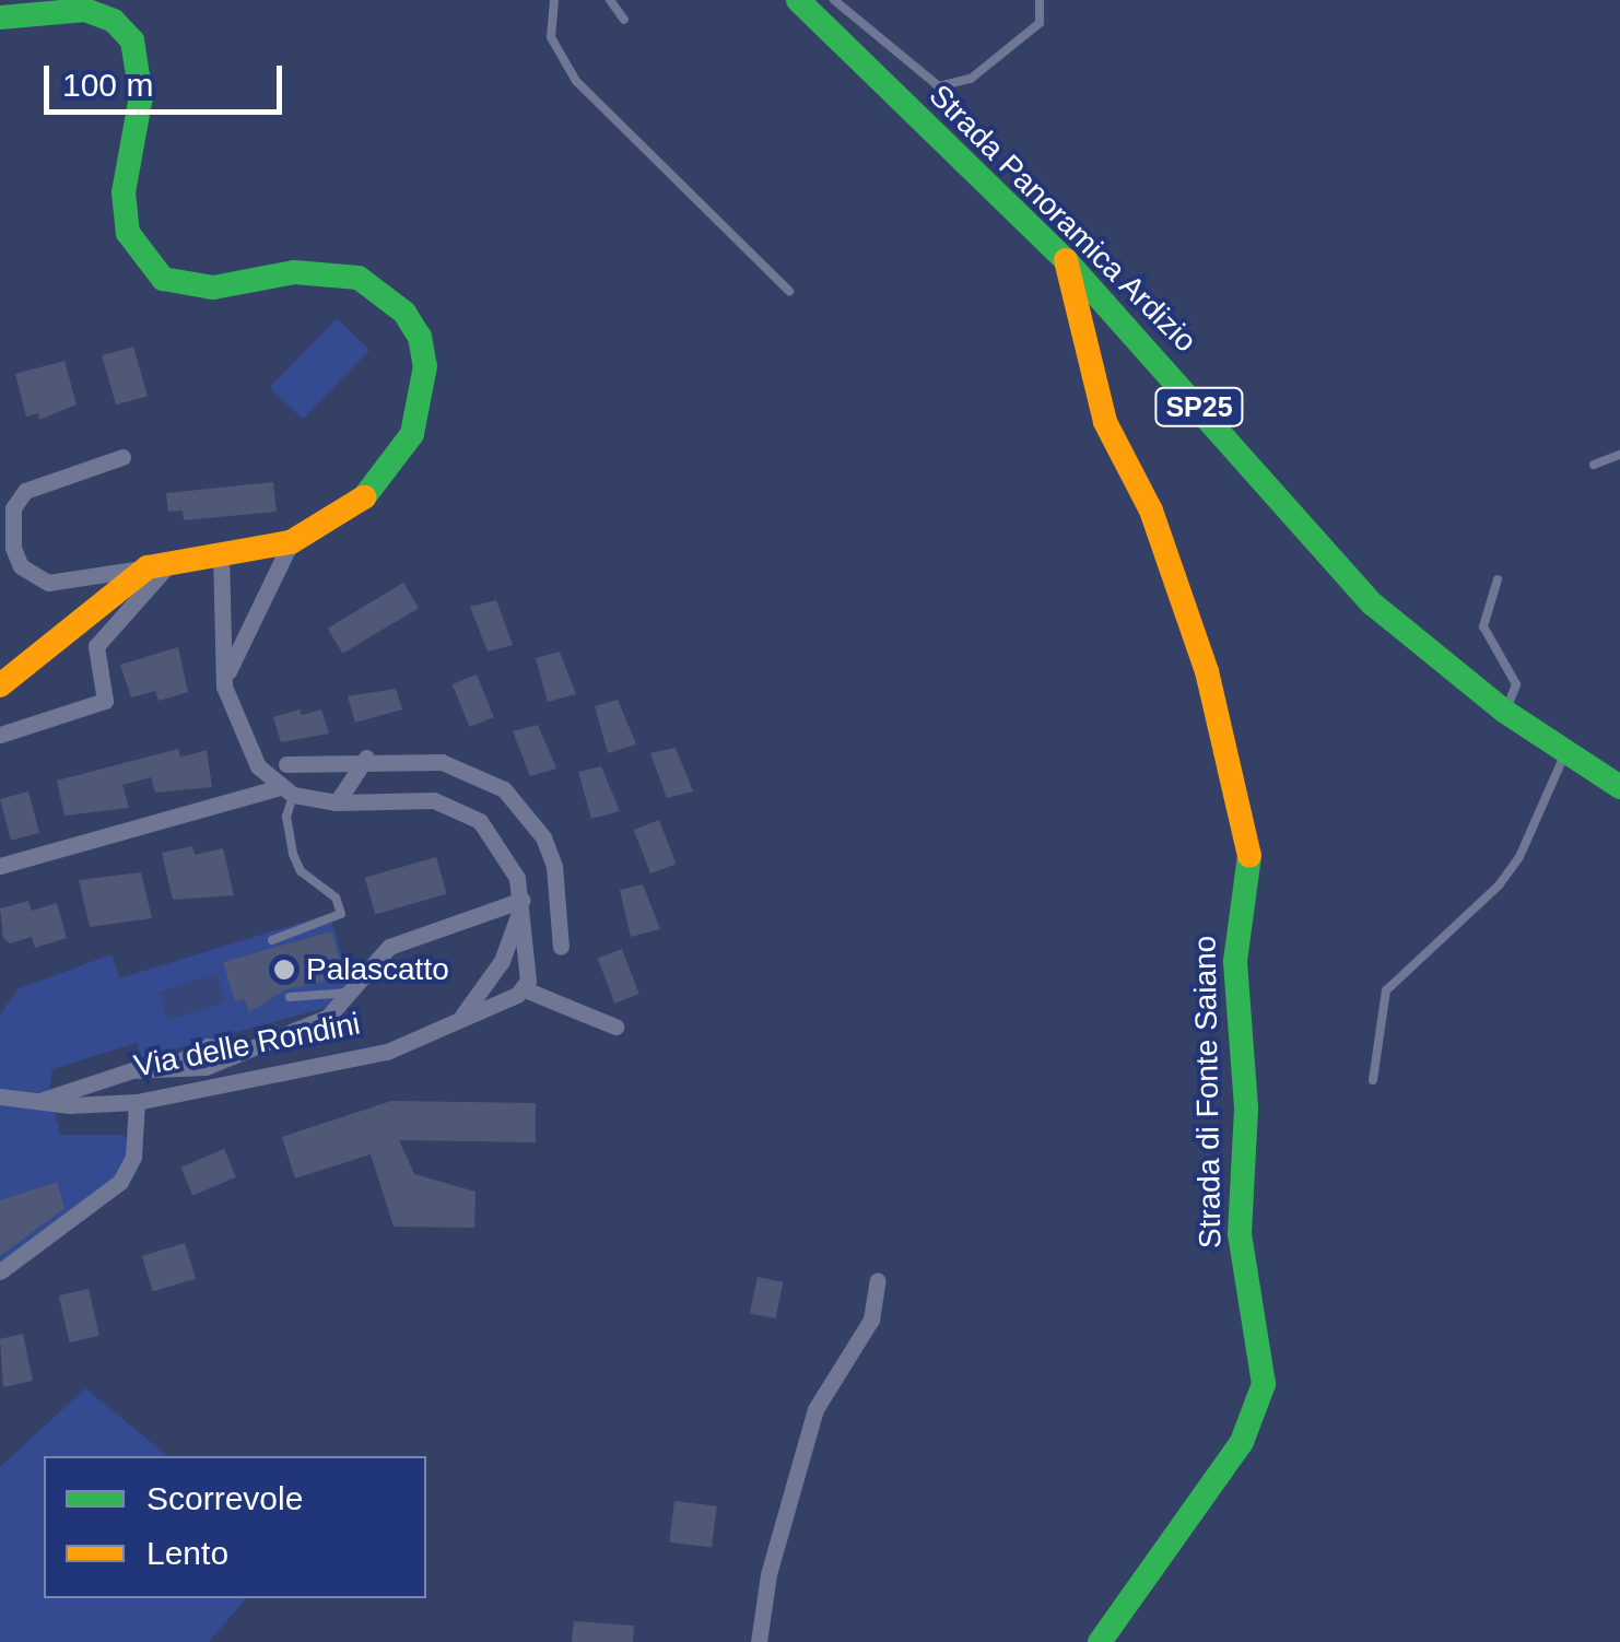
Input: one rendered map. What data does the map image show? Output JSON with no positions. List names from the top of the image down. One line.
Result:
{"streets":{"street":["Strada Panoramica Ardizio","SP25","Via delle Rondini","Strada di Fonte Saiano"]},"crossings":[["Strada Panoramica Ardizio","Strada di Fonte Saiano"]],"places":["Palascatto"],"legend":["Scorrevole","Lento"],"scale_bar":"100 m"}
